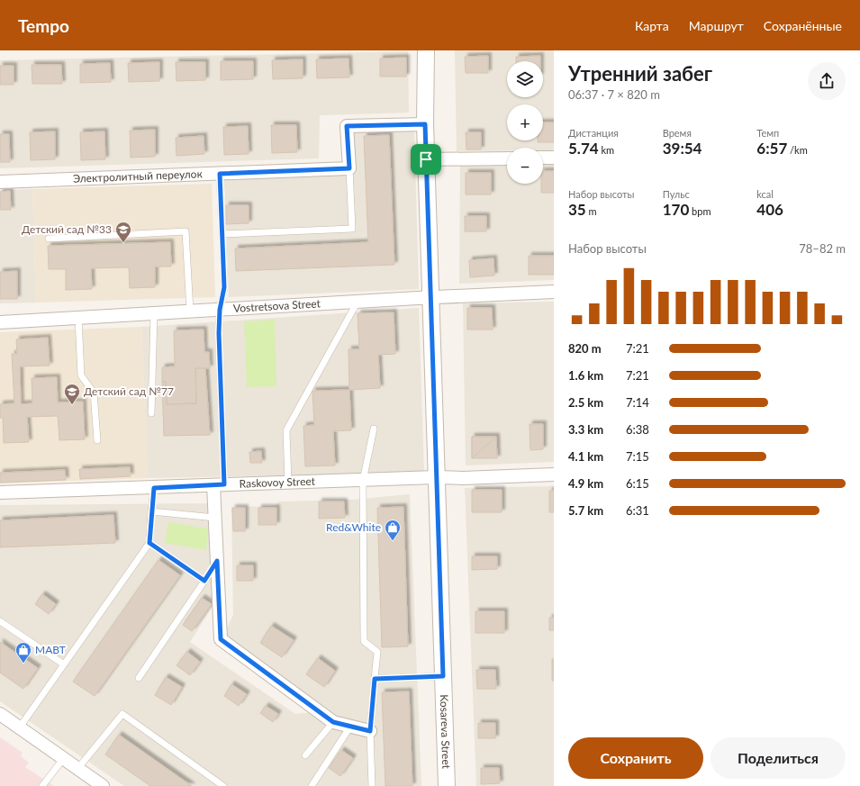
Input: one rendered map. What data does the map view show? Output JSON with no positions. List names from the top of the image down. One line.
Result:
{"streets":{"street":["Электролитный переулок","Vostretsova Street","Raskovoy Street","Kosareva Street"]},"crossings":[["Vostretsova Street","Kosareva Street"],["Raskovoy Street","Kosareva Street"]],"places":{"school or university":["Детский сад №33","Детский сад №77"],"shop":["Red&White","МАВТ"]},"page":{"header":"Tempo","nav":["Карта","Маршрут","Сохранённые"],"heading":["Утренний забег","06:37 · 7 × 820 m"],"map_buttons":["+","−"],"stats":[["Дистанция","5.74 km"],["Время","39:54"],["Темп","6:57 /km"],["Набор высоты","35 m"],["Пульс","170 bpm"],["kcal","406"]],"chart":["Набор высоты","78–82 m"],"list":[{"name":"820 m","note":"7:21"},{"name":"1.6 km","note":"7:21"},{"name":"2.5 km","note":"7:14"},{"name":"3.3 km","note":"6:38"},{"name":"4.1 km","note":"7:15"},{"name":"4.9 km","note":"6:15"},{"name":"5.7 km","note":"6:31"}],"buttons":["Сохранить","Поделиться"]}}
